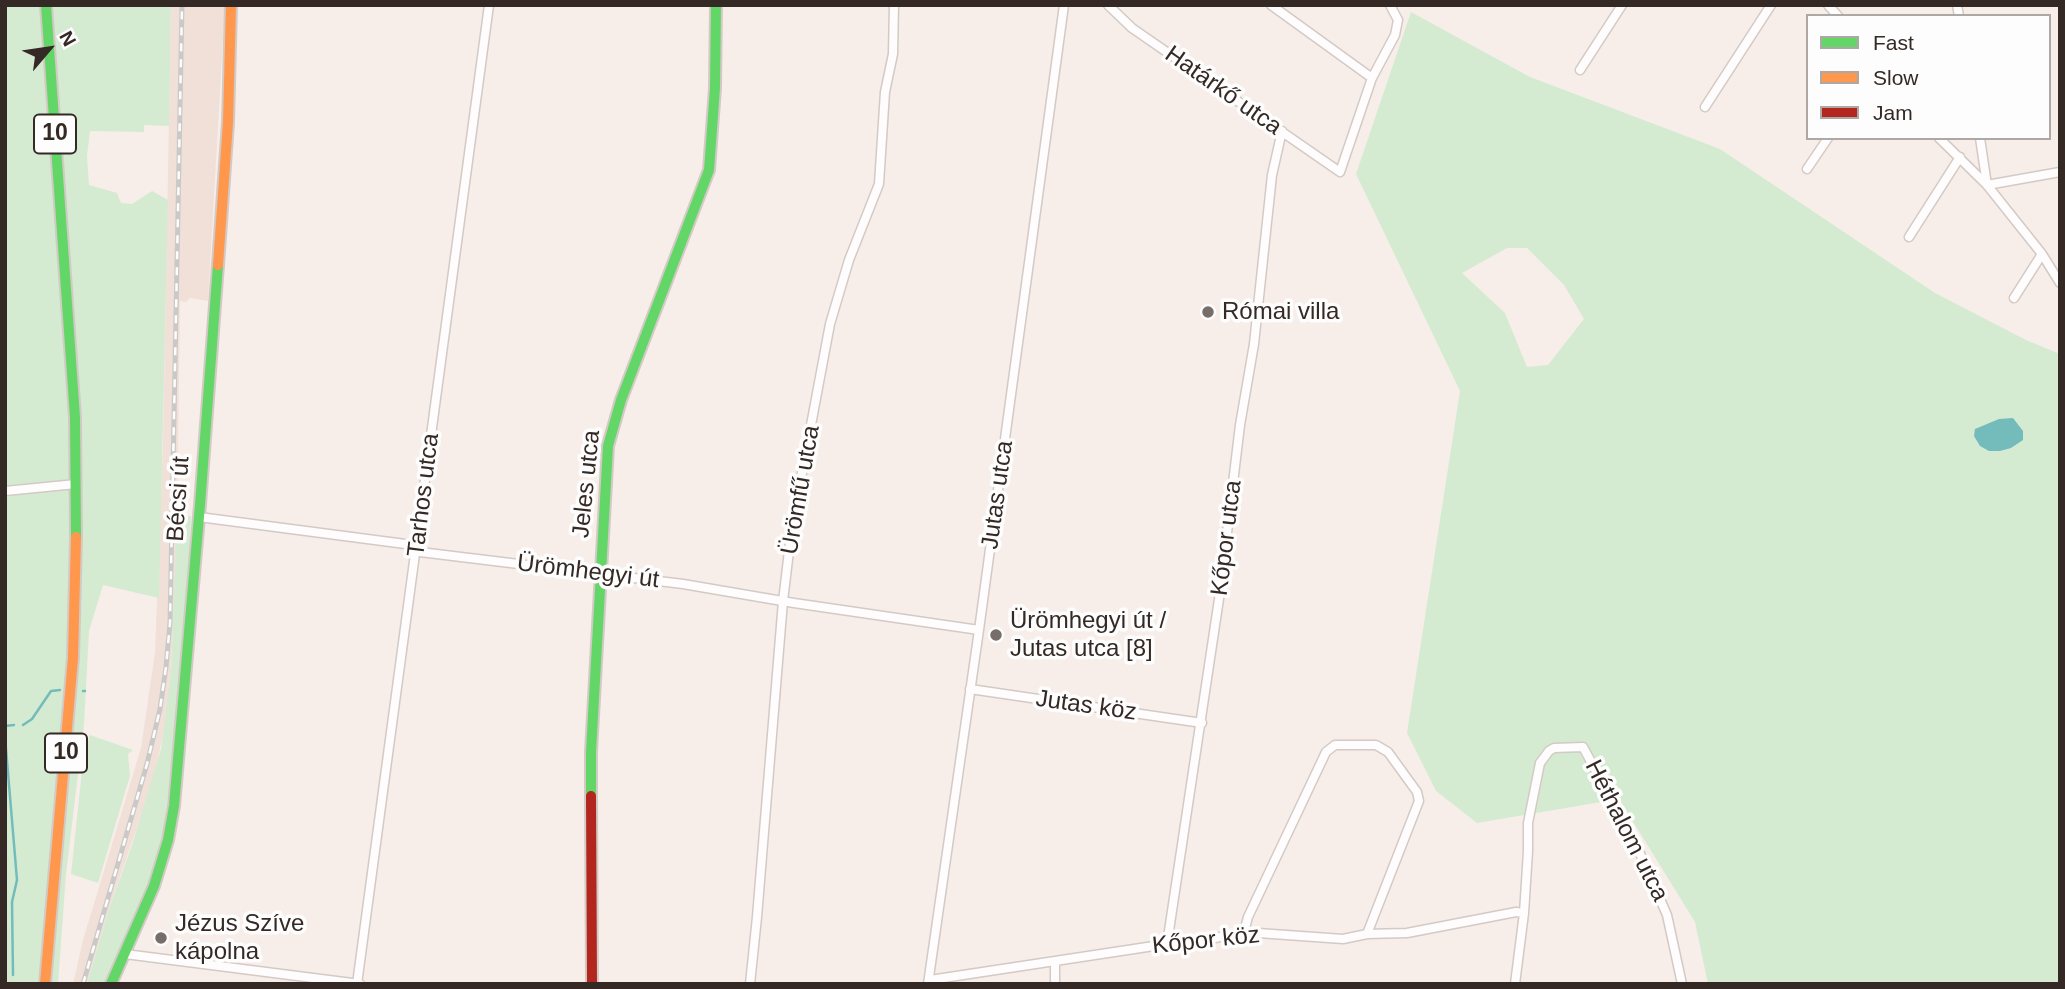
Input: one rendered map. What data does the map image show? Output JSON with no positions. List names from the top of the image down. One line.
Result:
{"streets":{"street":["Határkő utca","10","Jeles utca","Ürömfű utca","Tarhos utca","Jutas utca","Bécsi út","Kőpor utca","Ürömhegyi út","Jutas köz","Héthalom utca","Kőpor köz"]},"crossings":[["Határkő utca","Kőpor utca"],["Jeles utca","Ürömhegyi út"],["Ürömfű utca","Ürömhegyi út"],["Tarhos utca","Ürömhegyi út"],["Jutas utca","Ürömhegyi út"],["Jutas utca","Jutas köz"],["Jutas utca","Kőpor köz"],["Bécsi út","Ürömhegyi út"],["Kőpor utca","Jutas köz"],["Kőpor utca","Kőpor köz"],["Héthalom utca","Kőpor köz"]],"places":["Római villa","Ürömhegyi út / Jutas utca [8]","Jézus Szíve kápolna"],"legend":["Fast","Slow","Jam"],"north":"top right"}
